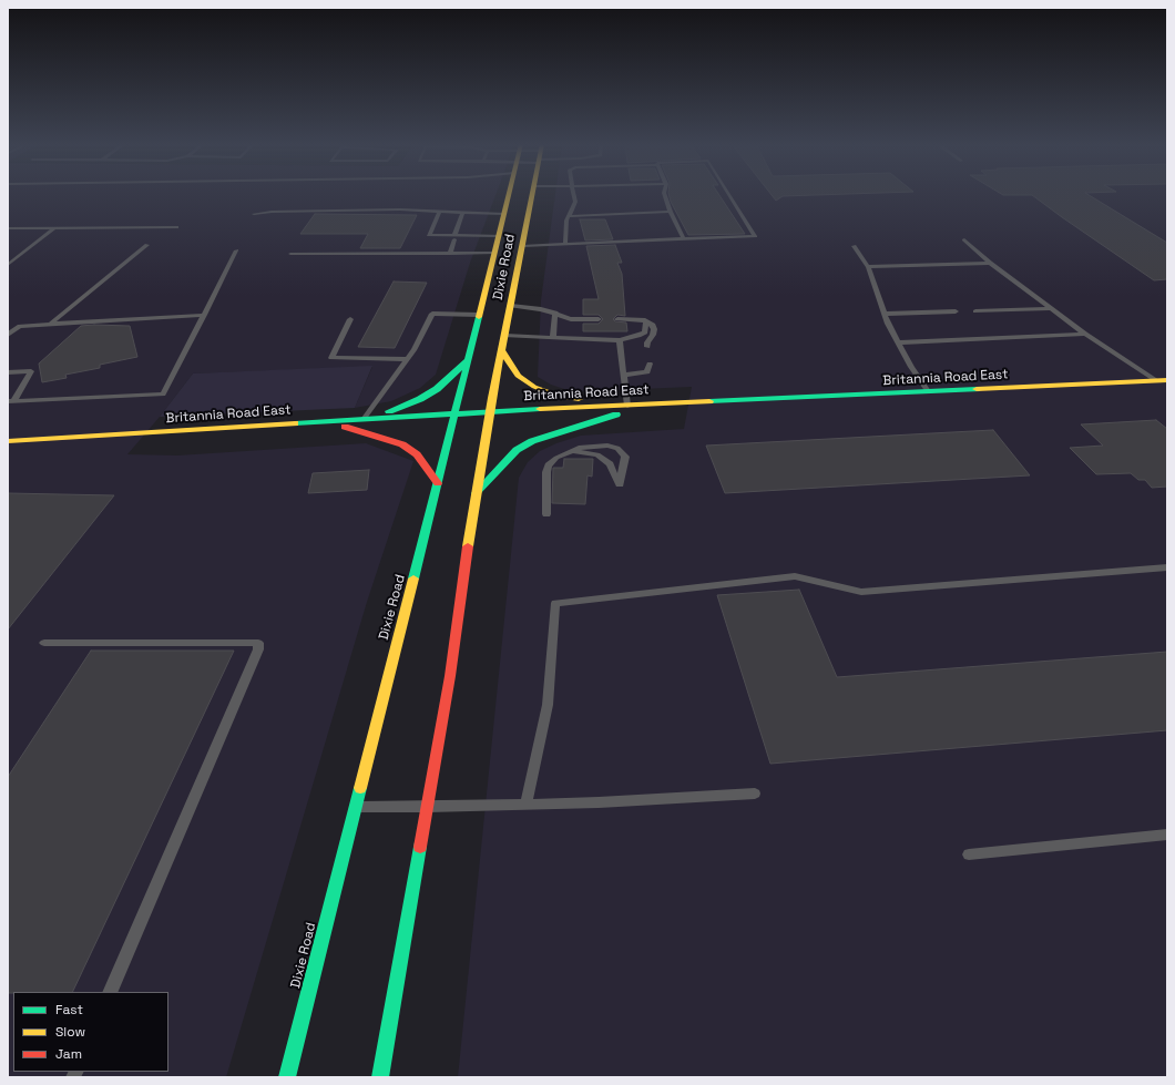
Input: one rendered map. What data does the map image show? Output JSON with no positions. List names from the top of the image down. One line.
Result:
{"streets":{"main road":["Dixie Road","Britannia Road East"]},"crossings":[["Dixie Road","Britannia Road East"]],"legend":["Fast","Slow","Jam"]}
